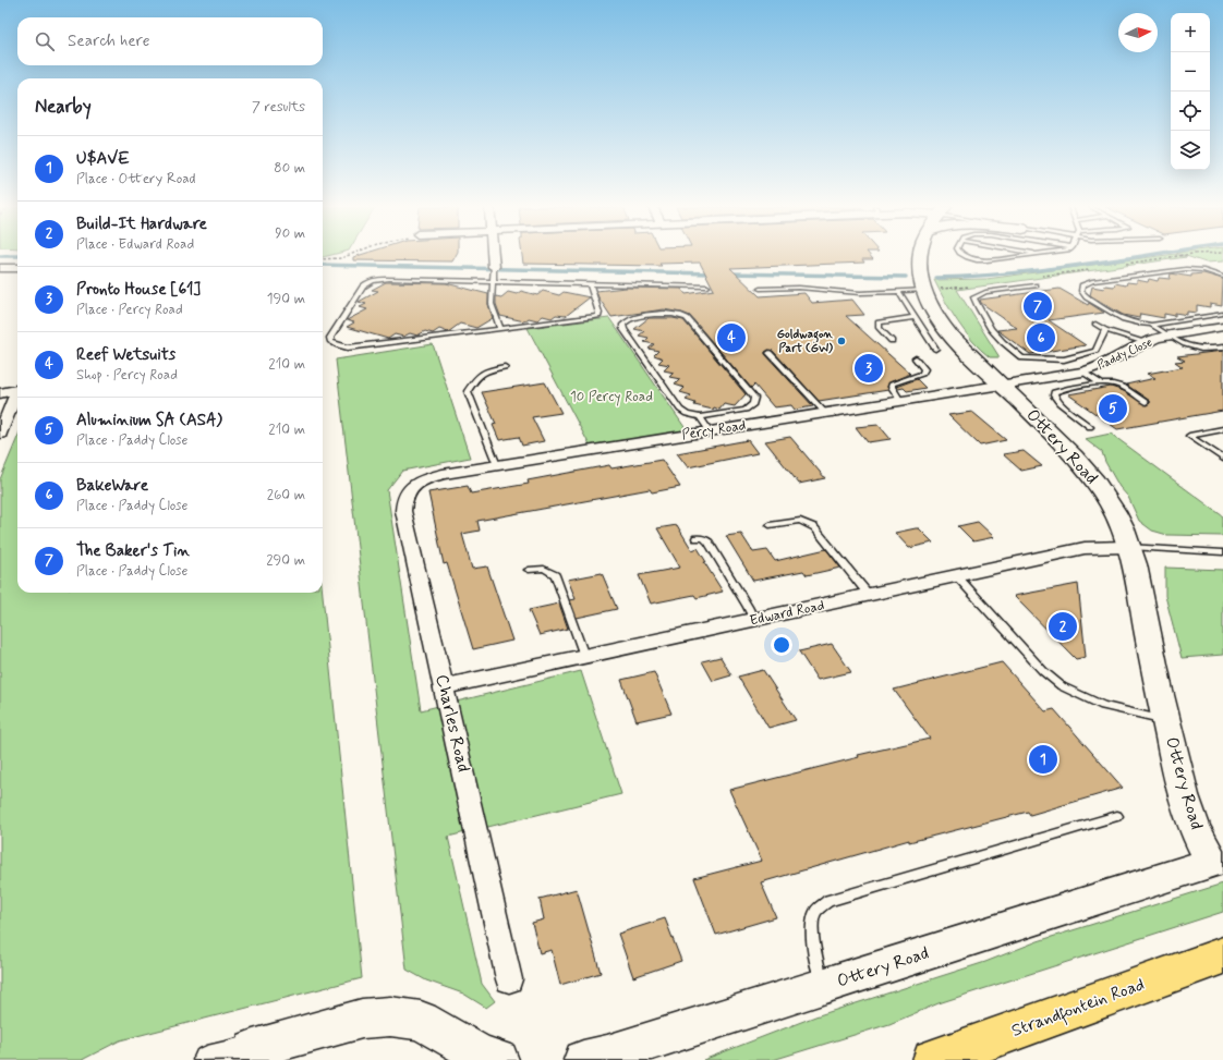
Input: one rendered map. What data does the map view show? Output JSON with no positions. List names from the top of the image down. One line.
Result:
{"streets":{"main road":["Strandfontein Road"],"street":["Paddy Close","Percy Road","Ottery Road","Edward Road","Charles Road"]},"crossings":[["Paddy Close","Percy Road"],["Paddy Close","Ottery Road"],["Percy Road","Ottery Road"],["Percy Road","Charles Road"],["Ottery Road","Edward Road"],["Edward Road","Charles Road"]],"parks":["10 Percy Road"],"places":["Goldwagon Part (GW)"],"north":"right","page":{"map_buttons":["+","−"],"search":"Search here","heading":["Nearby","7 results"],"list":[{"mark":"1","name":"U$AVE","note":"Place · Ottery Road","value":"80 m"},{"mark":"2","name":"Build-It Hardware","note":"Place · Edward Road","value":"90 m"},{"mark":"3","name":"Pronto House [61]","note":"Place · Percy Road","value":"190 m"},{"mark":"4","name":"Reef Wetsuits","note":"Shop · Percy Road","value":"210 m"},{"mark":"5","name":"Aluminium SA (ASA)","note":"Place · Paddy Close","value":"210 m"},{"mark":"6","name":"BakeWare","note":"Place · Paddy Close","value":"260 m"},{"mark":"7","name":"The Baker's Tin","note":"Place · Paddy Close","value":"290 m"}],"pins":["7","4","6","3","5","2","1"]}}
